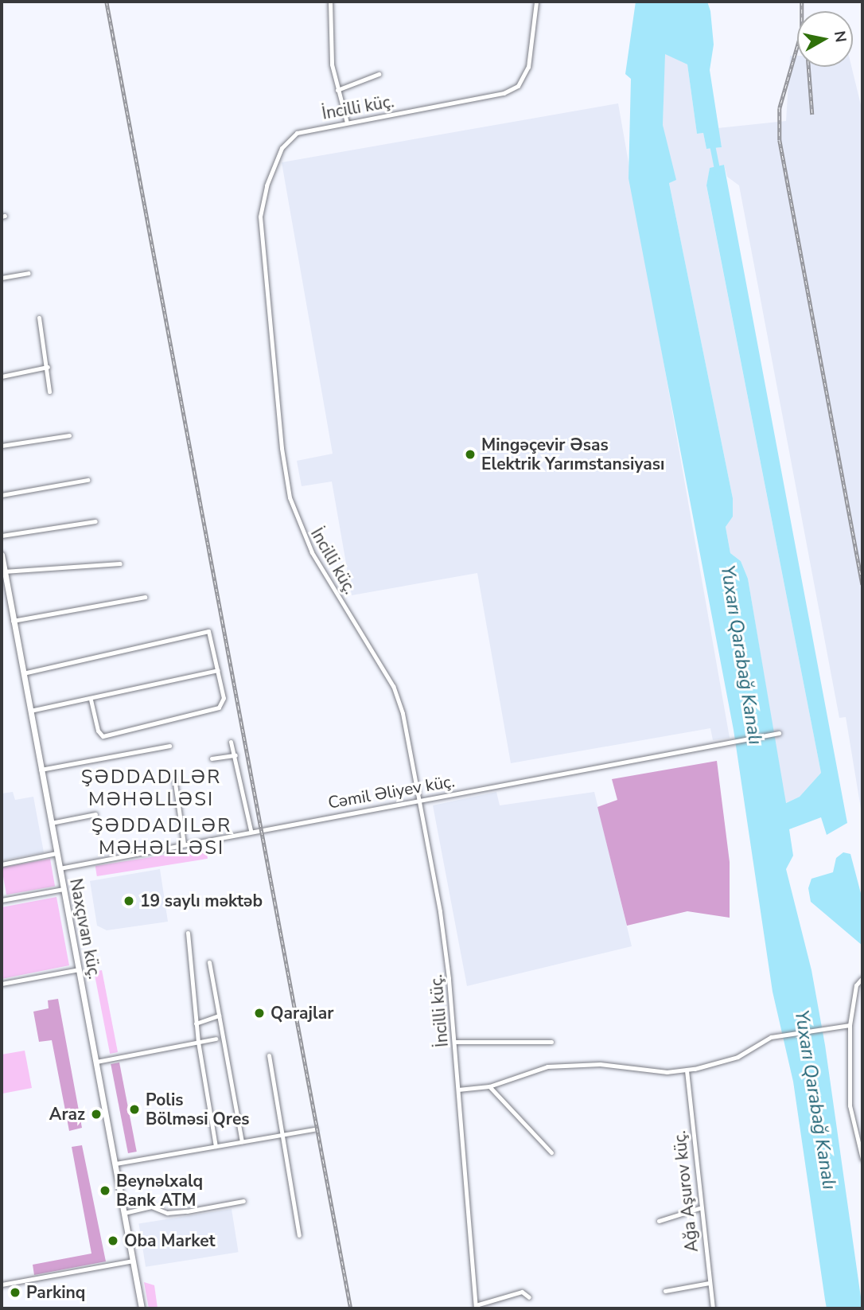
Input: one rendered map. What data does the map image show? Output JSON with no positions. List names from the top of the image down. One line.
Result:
{"streets":{"street":["İncilli küç.","Cəmil Əliyev küç.","Naxçıvan küç.","Ağa Aşurov küç."]},"crossings":[["İncilli küç.","Cəmil Əliyev küç."],["Cəmil Əliyev küç.","Naxçıvan küç."]],"districts":["ŞƏDDADILƏR MƏHƏLLƏSI","ŞƏDDADILƏR MƏHƏLLƏSI"],"water":["Yuxarı Qarabağ Kanalı"],"places":["Mingəçevir Əsas Elektrik Yarımstansiyası","19 saylı məktəb","Qarajlar","Polis Bölməsi Qres","Araz","Beynəlxalq Bank ATM","Oba Market","Parkinq"],"north":"right"}
